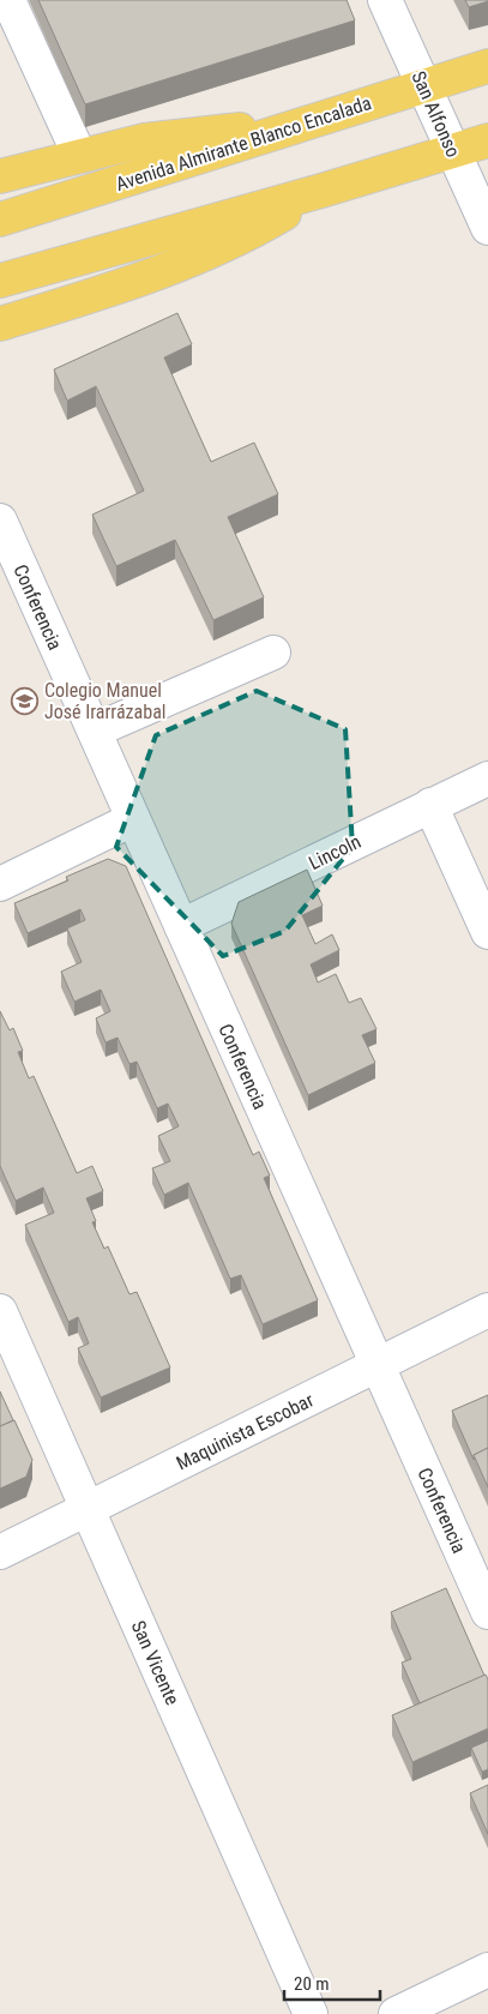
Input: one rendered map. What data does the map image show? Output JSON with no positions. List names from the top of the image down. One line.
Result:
{"streets":{"main road":["Avenida Almirante Blanco Encalada"],"street":["San Alfonso","Conferencia","Lincoln","Maquinista Escobar","San Vicente"]},"crossings":[["San Alfonso","Avenida Almirante Blanco Encalada"],["Conferencia","Lincoln"],["Conferencia","Maquinista Escobar"],["Maquinista Escobar","San Vicente"]],"places":{"school or university":["Colegio Manuel José Irarrázabal"]},"scale_bar":"20 m"}
